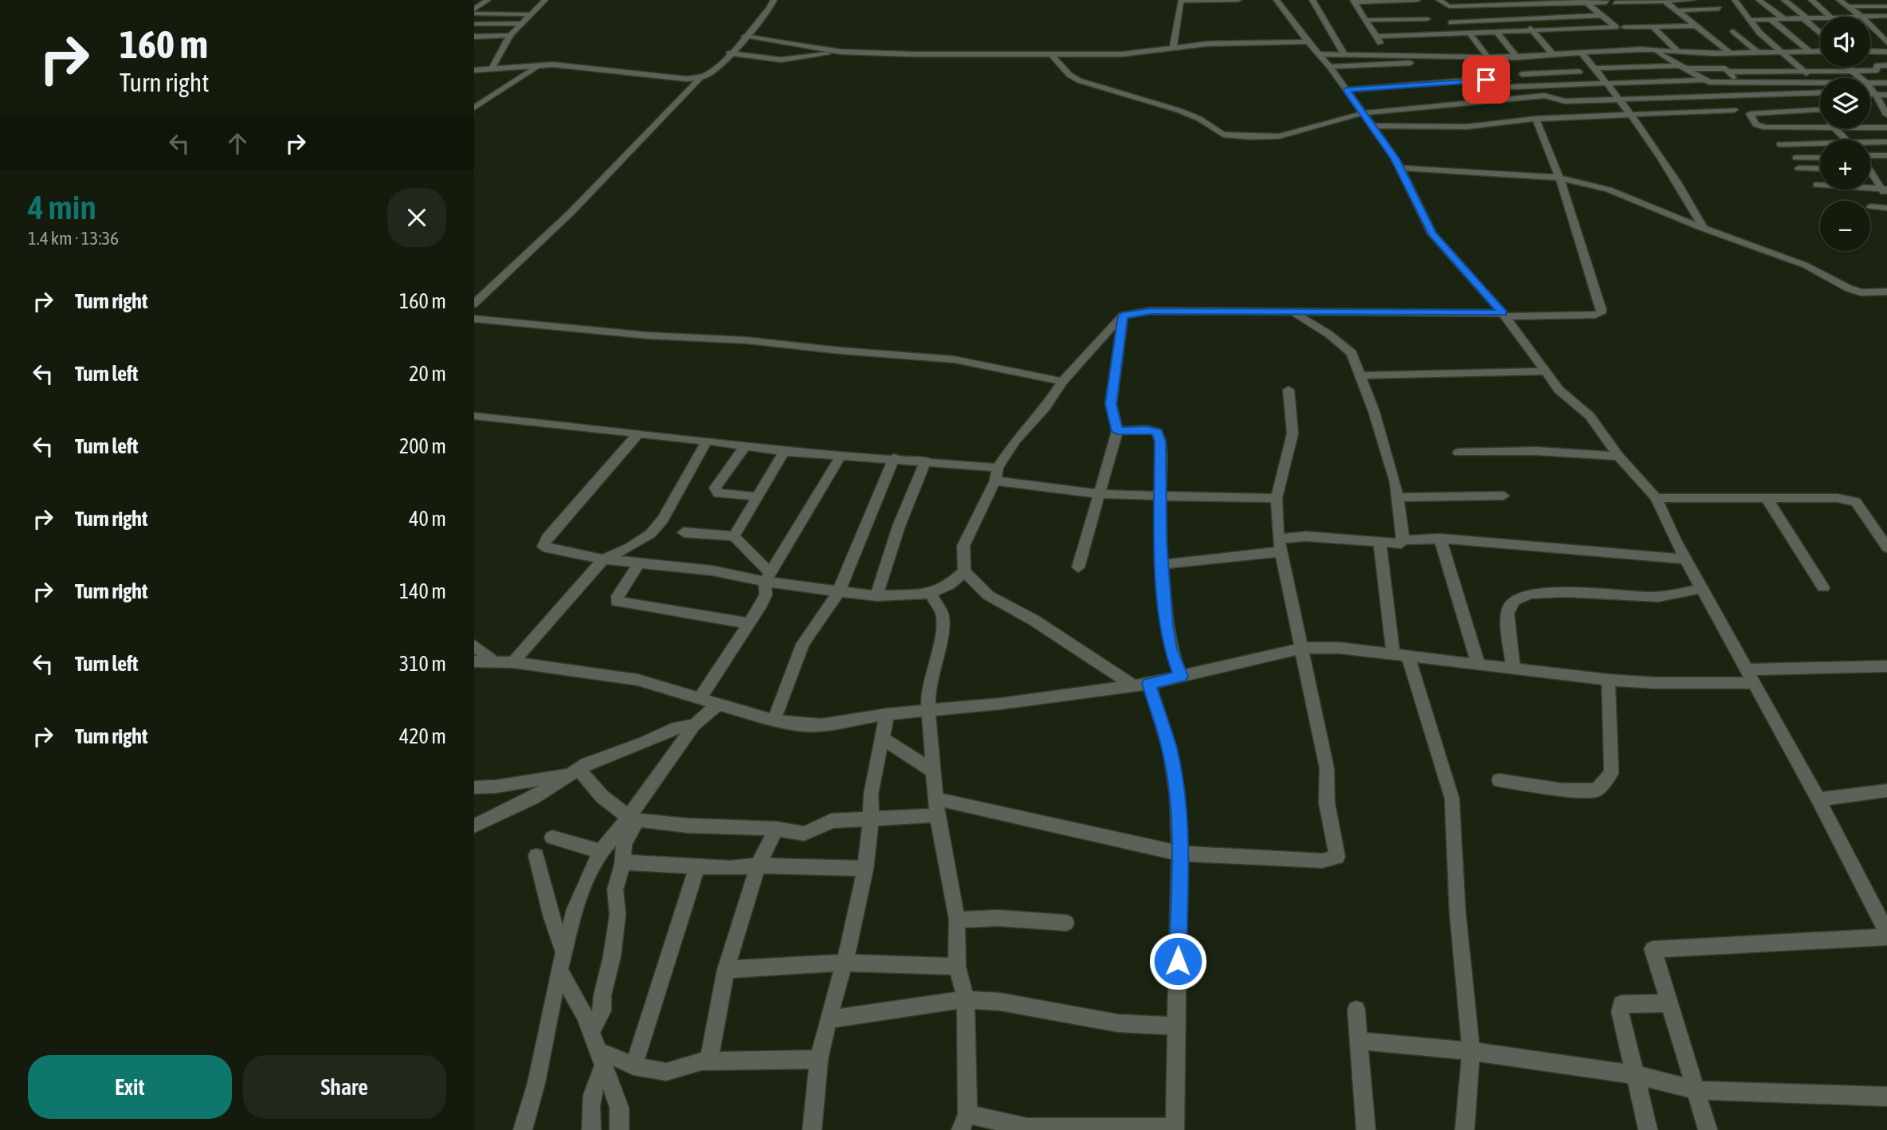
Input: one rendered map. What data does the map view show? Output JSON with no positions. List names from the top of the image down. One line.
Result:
{"page":{"turn":["160 m","Turn right"],"map_buttons":["+","−"],"heading":["4 min","1.4 km · 13:36"],"list":[{"name":"Turn right","value":"160 m"},{"name":"Turn left","value":"20 m"},{"name":"Turn left","value":"200 m"},{"name":"Turn right","value":"40 m"},{"name":"Turn right","value":"140 m"},{"name":"Turn left","value":"310 m"},{"name":"Turn right","value":"420 m"}],"buttons":["Exit","Share"]}}
